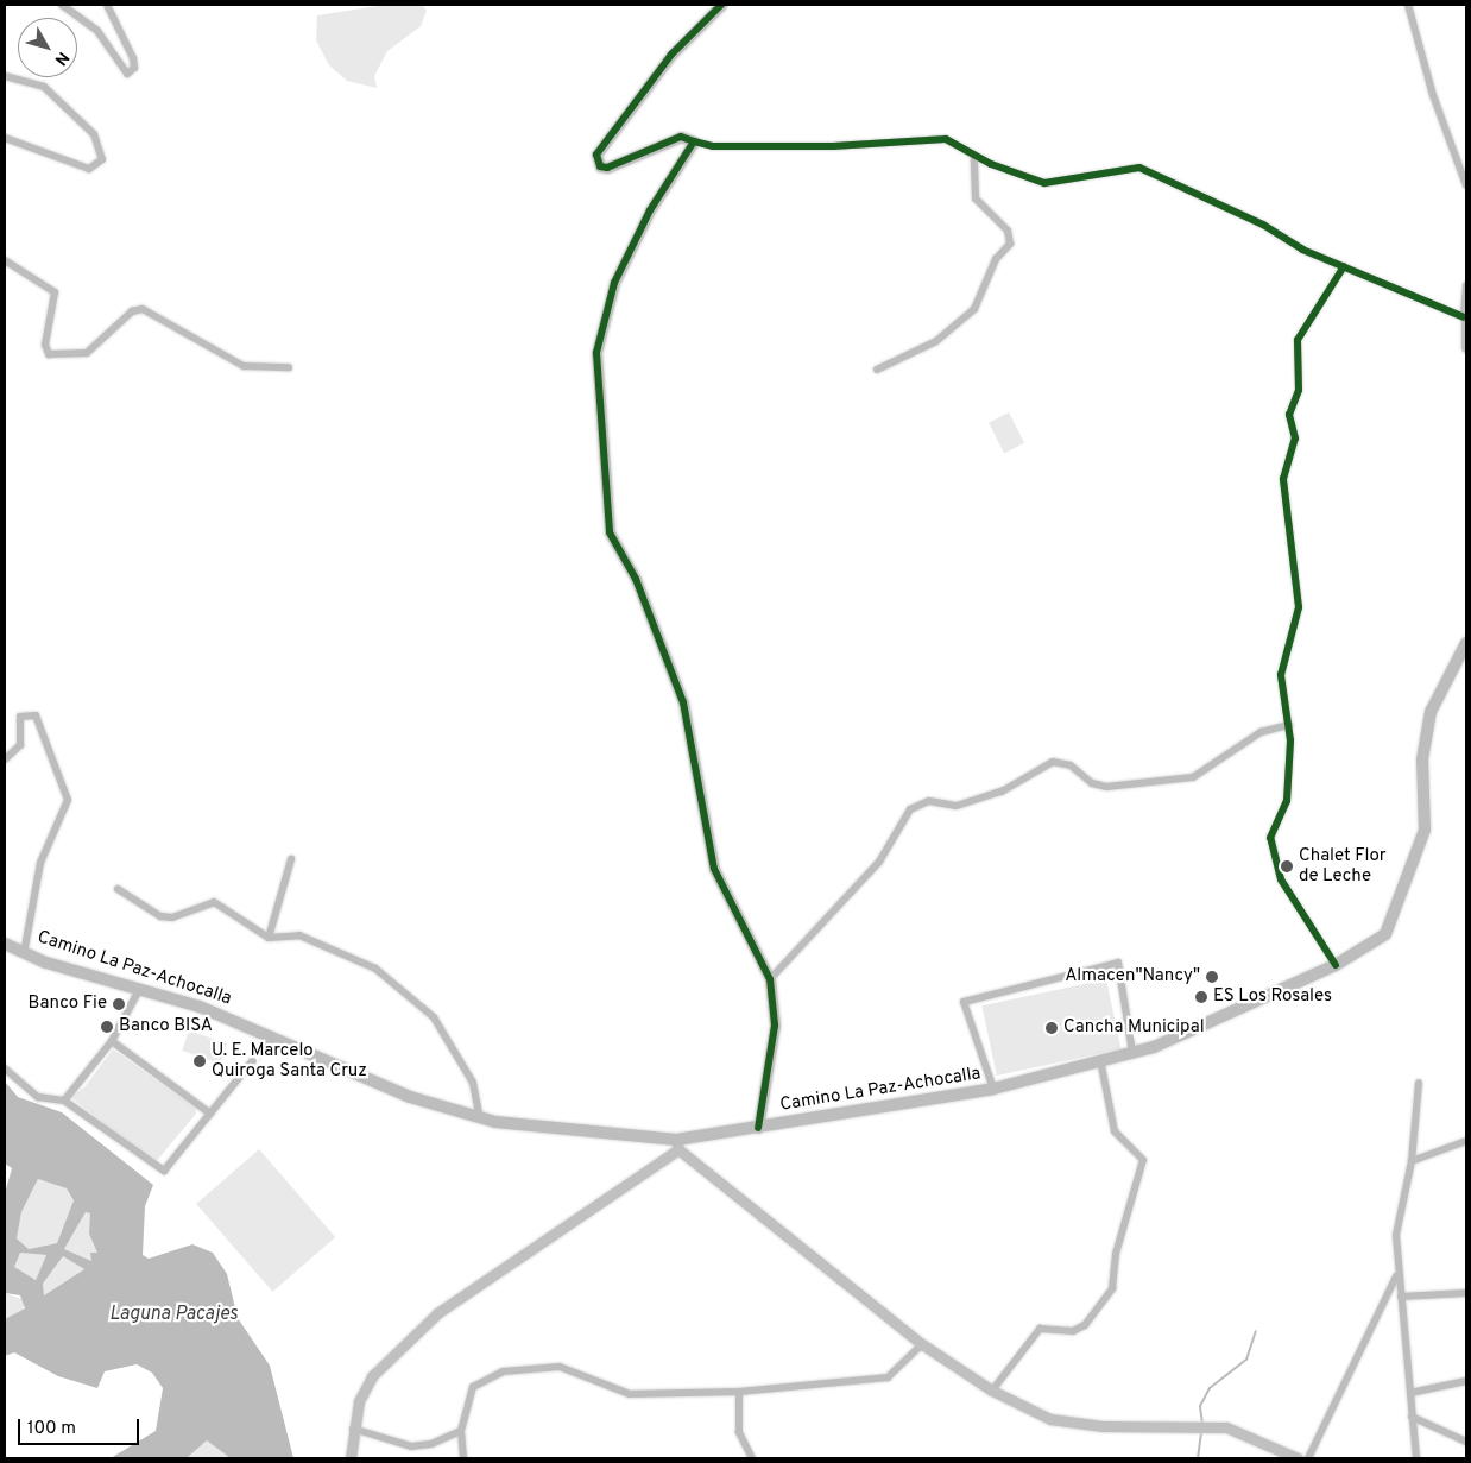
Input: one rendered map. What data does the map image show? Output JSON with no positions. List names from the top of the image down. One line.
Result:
{"streets":{"main road":["Camino La Paz-Achocalla"]},"water":["Laguna Pacajes"],"places":["Chalet Flor de Leche","Almacen\"Nancy\"","ES Los Rosales","Banco Fie","Banco BISA","Cancha Municipal","U. E. Marcelo Quiroga Santa Cruz"],"scale_bar":"100 m","north":"bottom right"}
